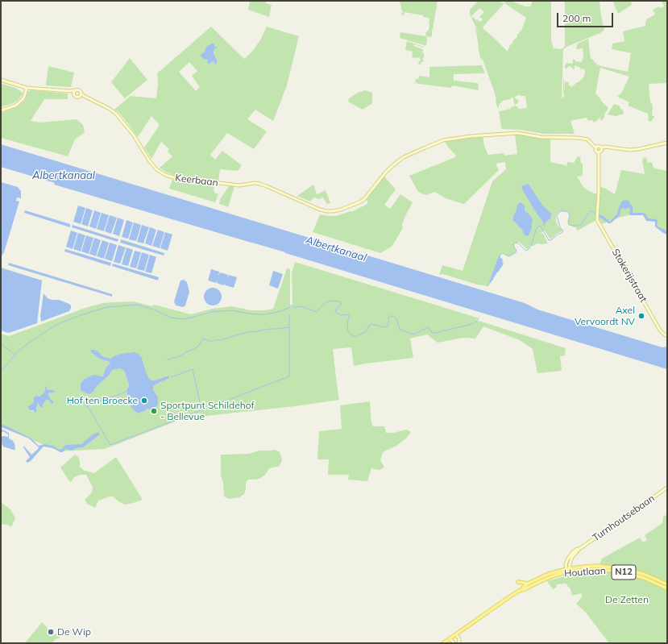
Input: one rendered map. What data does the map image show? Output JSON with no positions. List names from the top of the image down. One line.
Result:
{"streets":{"main road":["Houtlaan","N12"],"street":["Keerbaan","Stokerijstraat","Turnhoutsebaan"]},"crossings":[["Turnhoutsebaan","Houtlaan"],["Houtlaan","N12"]],"water":["Albertkanaal"],"parks":["De Zetten"],"places":["Axel Vervoordt NV","Hof ten Broecke","Sportpunt Schildehof - Bellevue","De Wip"],"scale_bar":"200 m"}
